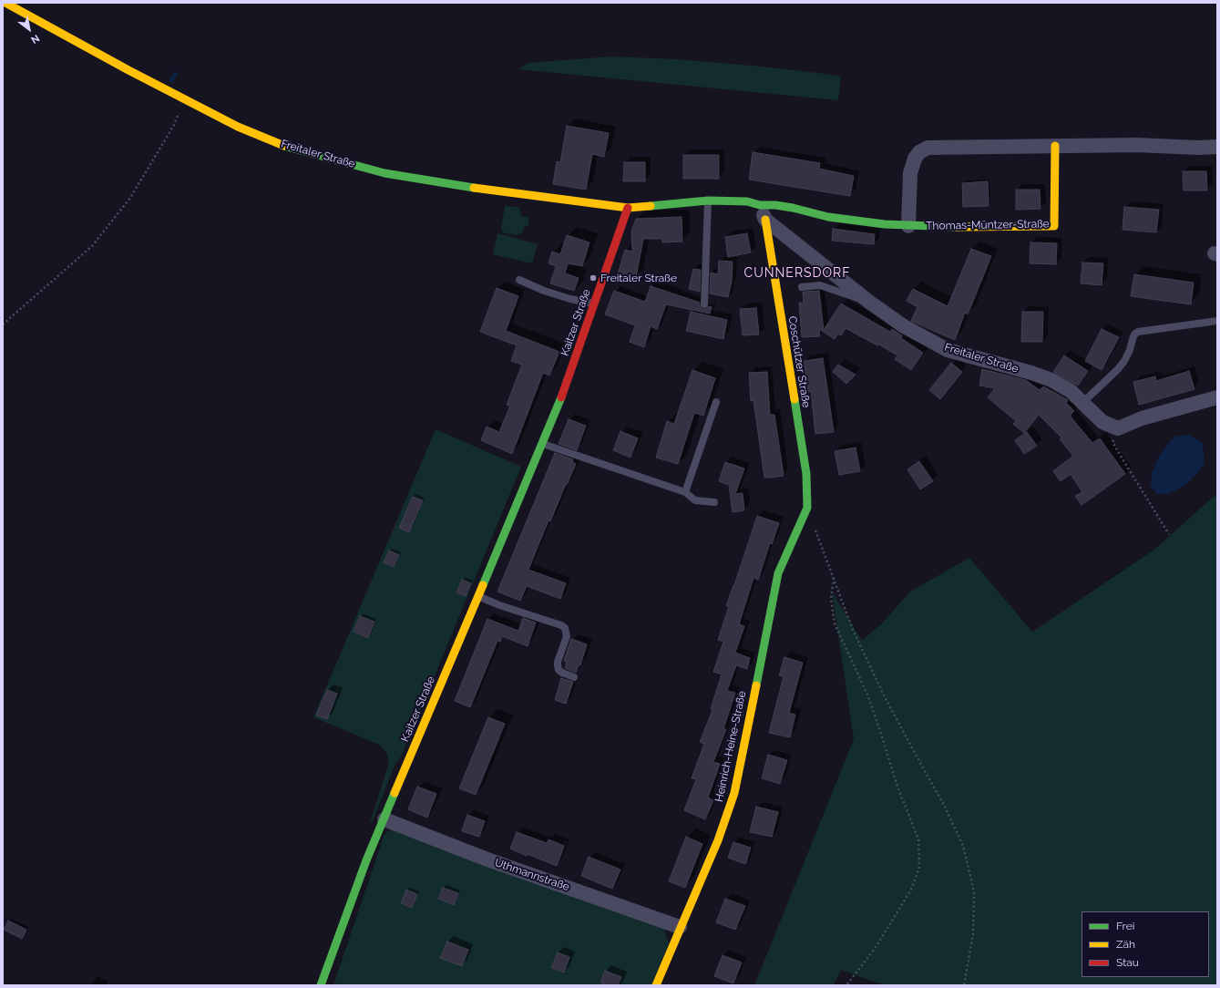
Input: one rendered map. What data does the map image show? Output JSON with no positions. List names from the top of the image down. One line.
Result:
{"streets":{"street":["Freitaler Straße","Thomas-Müntzer-Straße","Kaitzer Straße","Coschützer Straße","Heinrich-Heine-Straße","Uthmannstraße"]},"crossings":[["Freitaler Straße","Thomas-Müntzer-Straße"],["Freitaler Straße","Kaitzer Straße"],["Freitaler Straße","Coschützer Straße"],["Kaitzer Straße","Uthmannstraße"],["Coschützer Straße","Heinrich-Heine-Straße"],["Heinrich-Heine-Straße","Uthmannstraße"]],"districts":["CUNNERSDORF"],"places":["Freitaler Straße"],"legend":["Frei","Zäh","Stau"],"north":"bottom right"}
